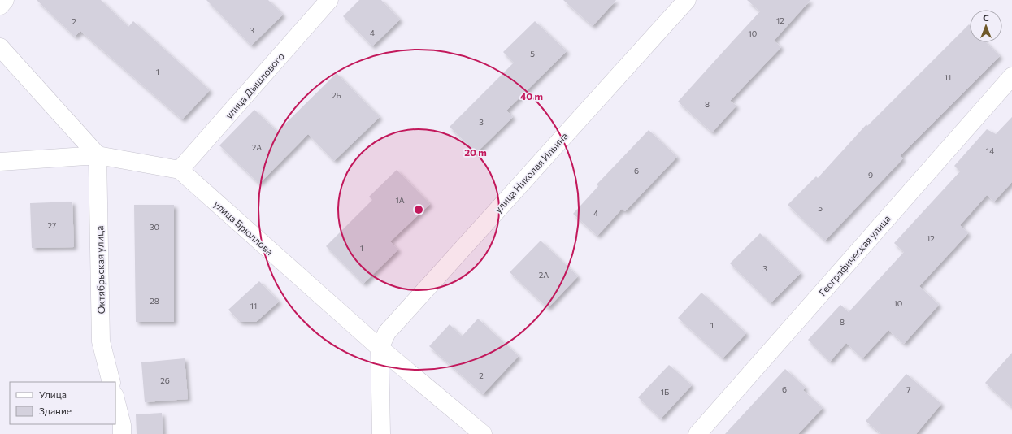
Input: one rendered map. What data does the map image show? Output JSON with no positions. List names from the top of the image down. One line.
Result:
{"streets":{"street":["улица Дышлового","улица Николая Ильина","улица Брюллова","Географическая улица","Октябрьская улица"]},"crossings":[["улица Дышлового","улица Брюллова"],["улица Николая Ильина","улица Брюллова"]],"house_numbers":["12","2","3","4","10","5","1","11","2Б","8","3","2А","14","6","9","1А","5","4","27","30","12","1","3","2А","28","10","11","8","1","2","26","6","7","1Б"],"legend":["Улица","Здание"],"north":"top","rings":["40 m","20 m"]}
